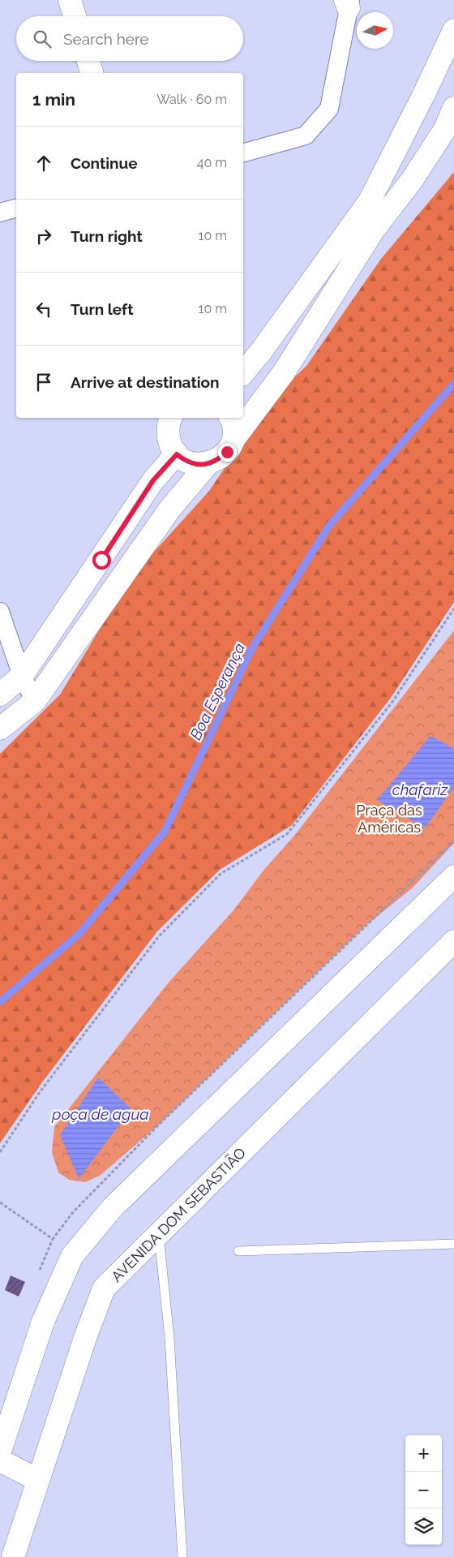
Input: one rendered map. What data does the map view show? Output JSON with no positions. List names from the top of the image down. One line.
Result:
{"streets":{"street":["AVENIDA DOM SEBASTIÃO"]},"water":["Boa Esperança","chafariz","poça de agua"],"parks":["Praça das Américas"],"north":"right","page":{"search":"Search here","heading":["1 min","Walk · 60 m"],"list":[["Continue","40 m"],["Turn right","10 m"],["Turn left","10 m"],"Arrive at destination"],"map_buttons":["+","−"]}}
